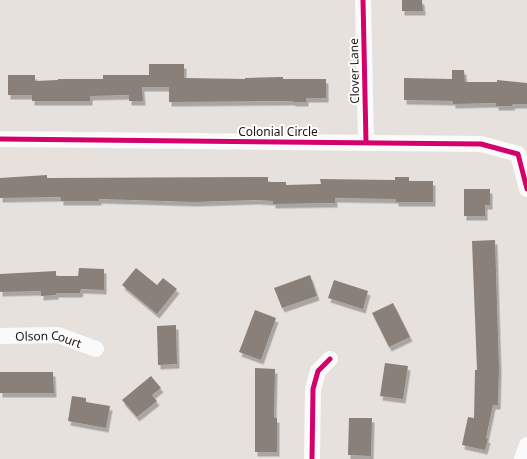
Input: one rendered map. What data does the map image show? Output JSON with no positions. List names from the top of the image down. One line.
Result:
{"streets":{"street":["Clover Lane","Colonial Circle","Olson Court"]},"crossings":[["Clover Lane","Colonial Circle"]]}
